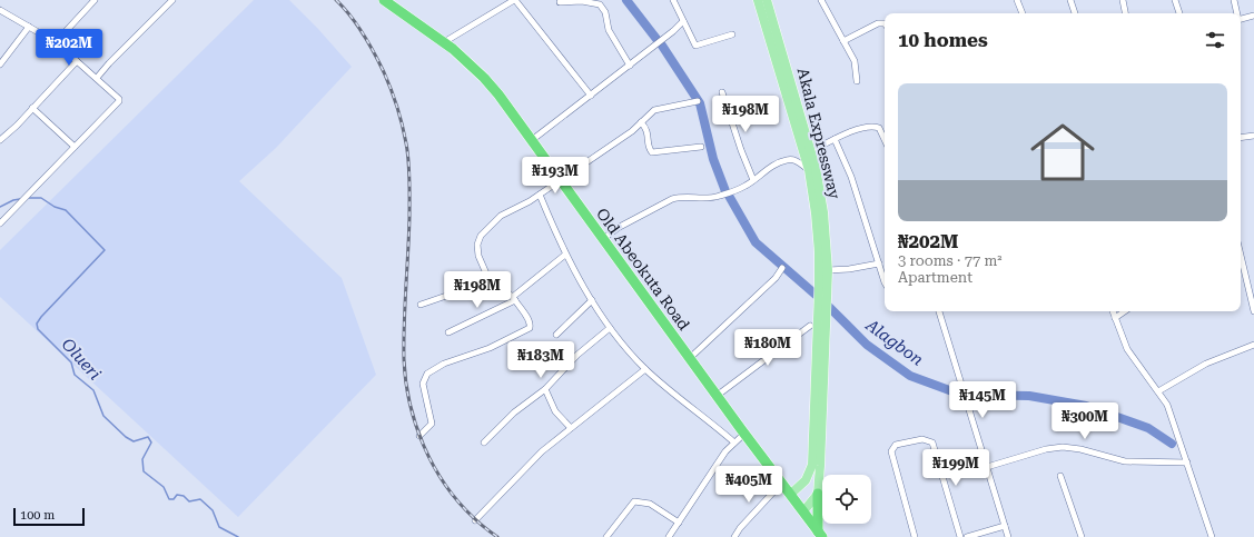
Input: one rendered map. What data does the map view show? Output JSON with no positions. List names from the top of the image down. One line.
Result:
{"streets":{"highway":["Old Abeokuta Road"],"main road":["Akala Expressway"]},"crossings":[["Akala Expressway","Old Abeokuta Road"]],"water":["Alagbon","Olueri"],"scale_bar":"100 m","page":{"heading":"10 homes","price":["₦202M","₦198M","₦193M","₦198M","₦180M","₦183M","₦145M","₦300M","₦199M","₦405M"],"list":[{"name":"₦202M","note":"3 rooms · 77 m² · Apartment"}],"scale":"100 m"}}
